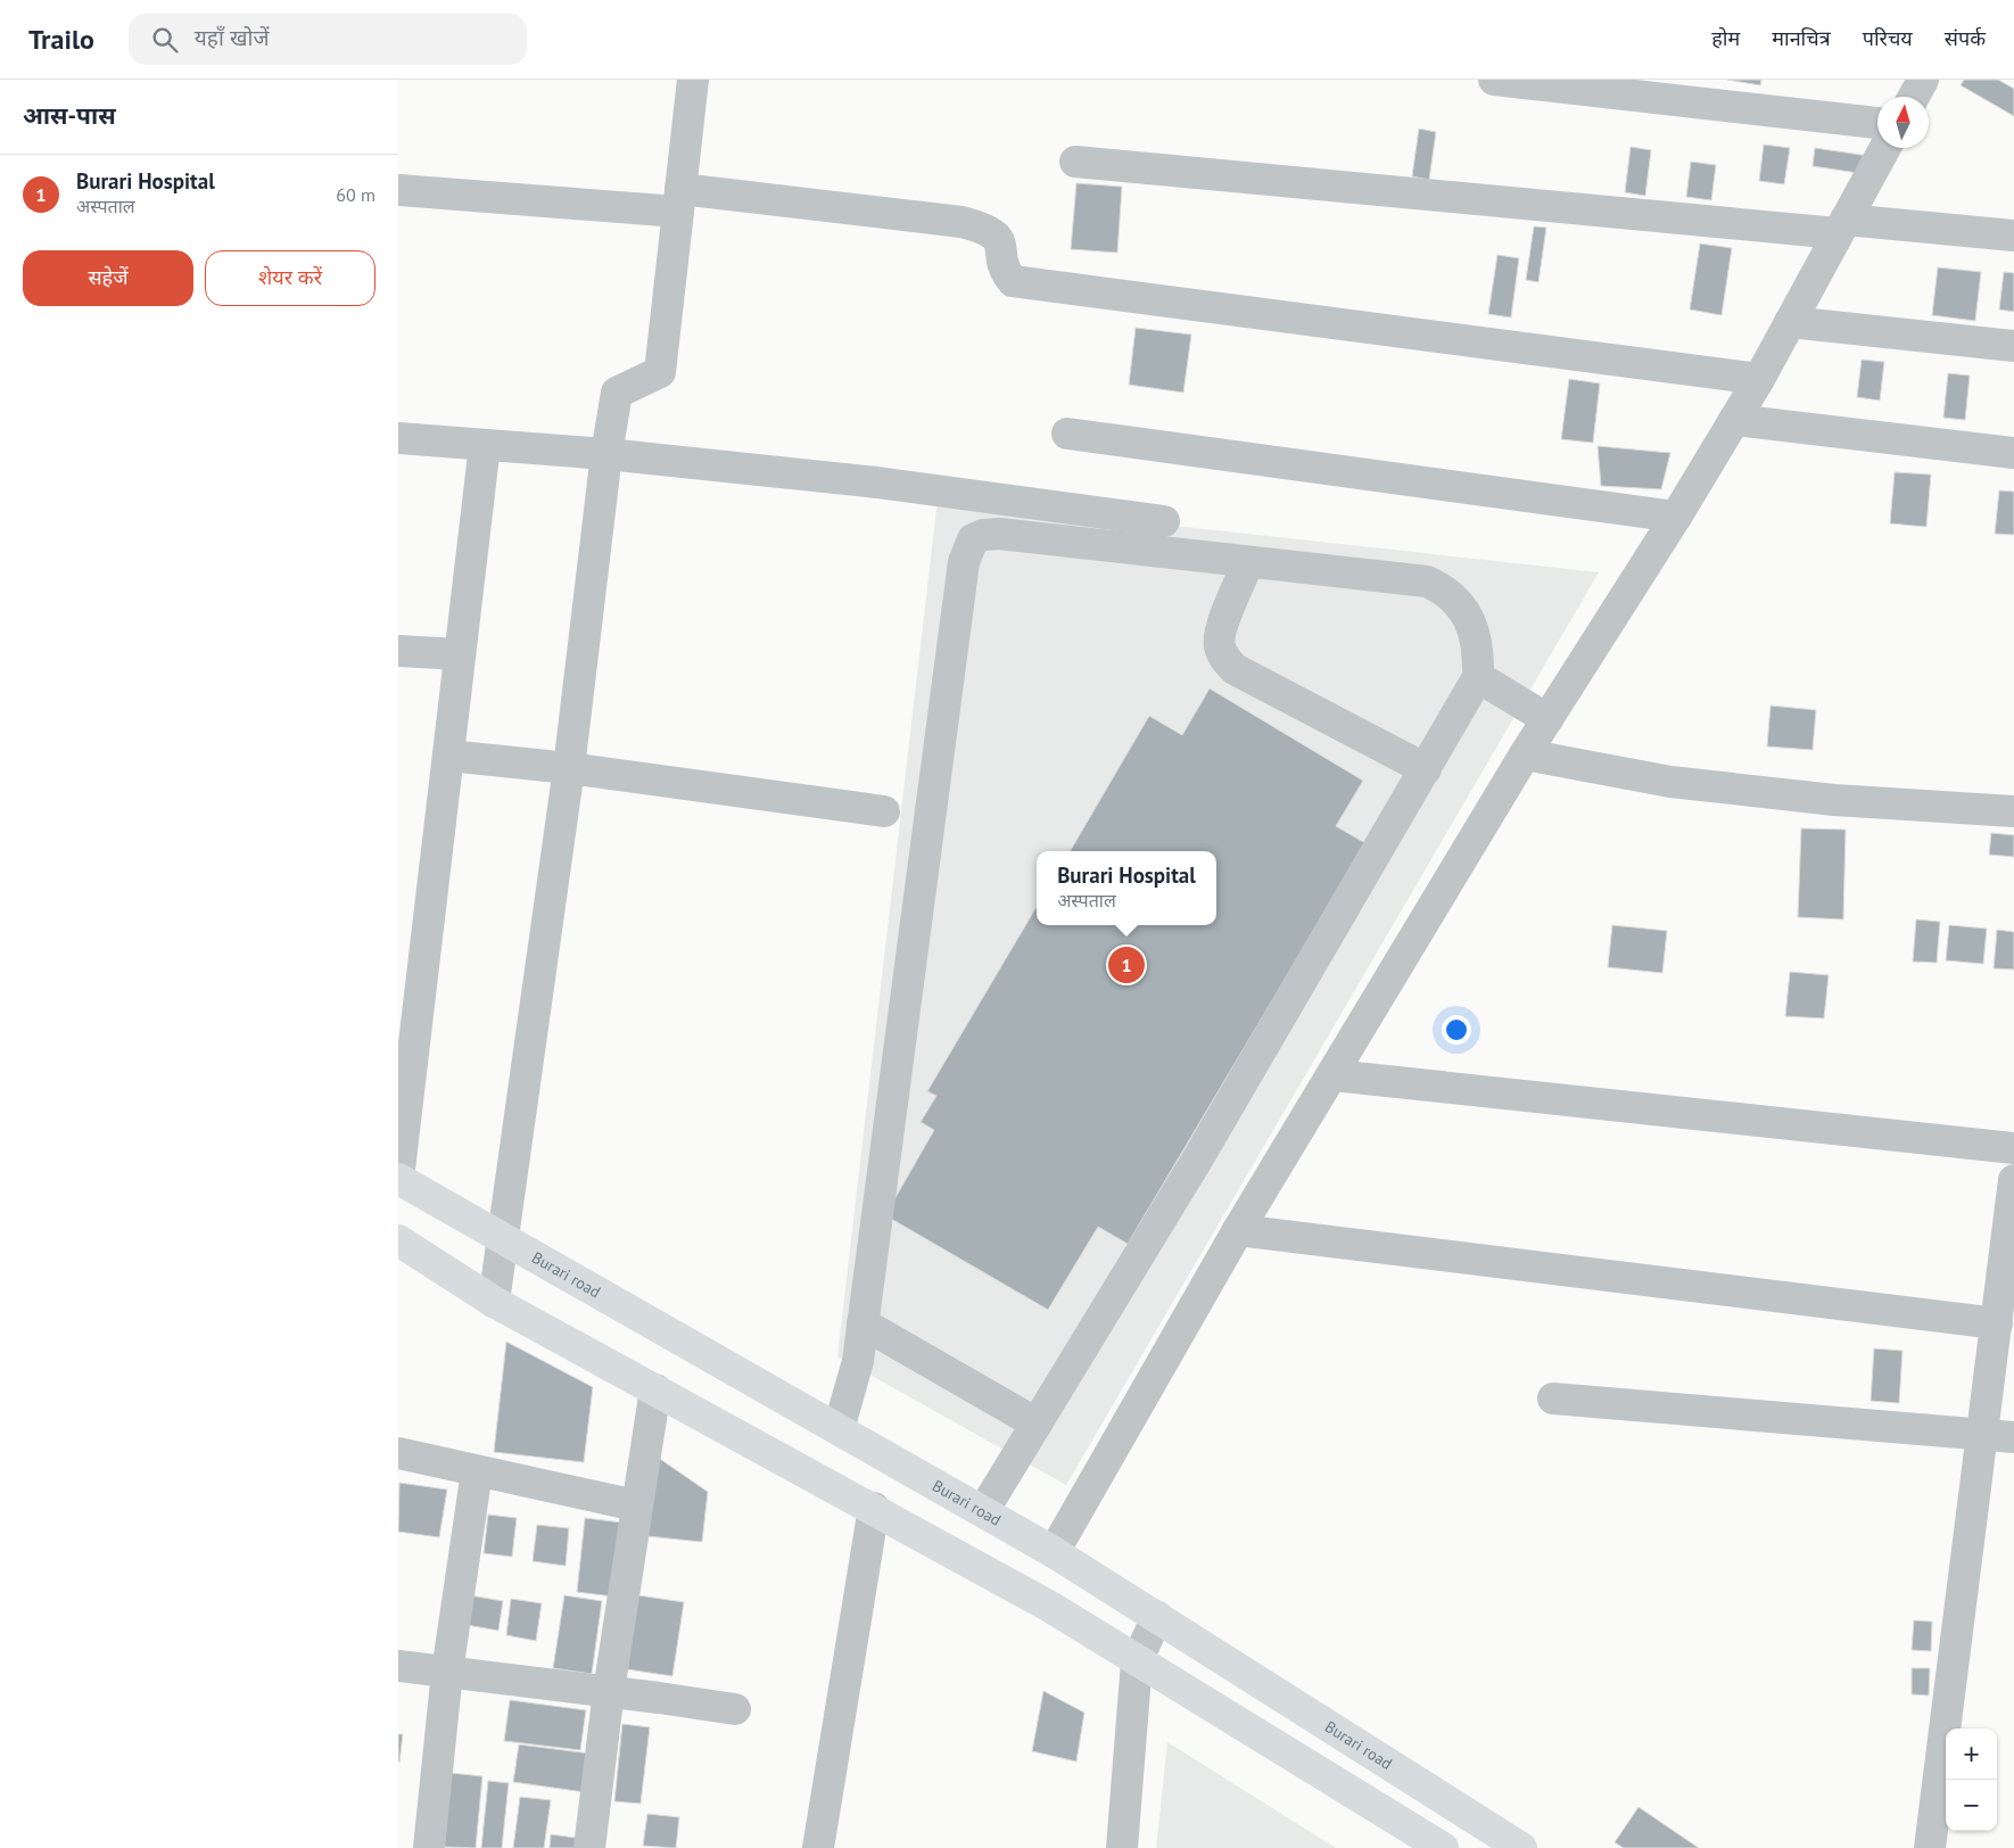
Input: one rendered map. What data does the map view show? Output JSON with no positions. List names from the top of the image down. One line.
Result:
{"streets":{"main road":["Burari road"]},"north":"top","page":{"header":"Trailo","search":"यहाँ खोजें","nav":["होम","मानचित्र","परिचय","संपर्क"],"heading":"आस-पास","list":[{"mark":"1","name":"Burari Hospital","note":"अस्पताल","value":"60 m"}],"buttons":["सहेजें","शेयर करें"],"popup":["Burari Hospital","अस्पताल"],"pins":"1","map_buttons":["+","−"]}}
